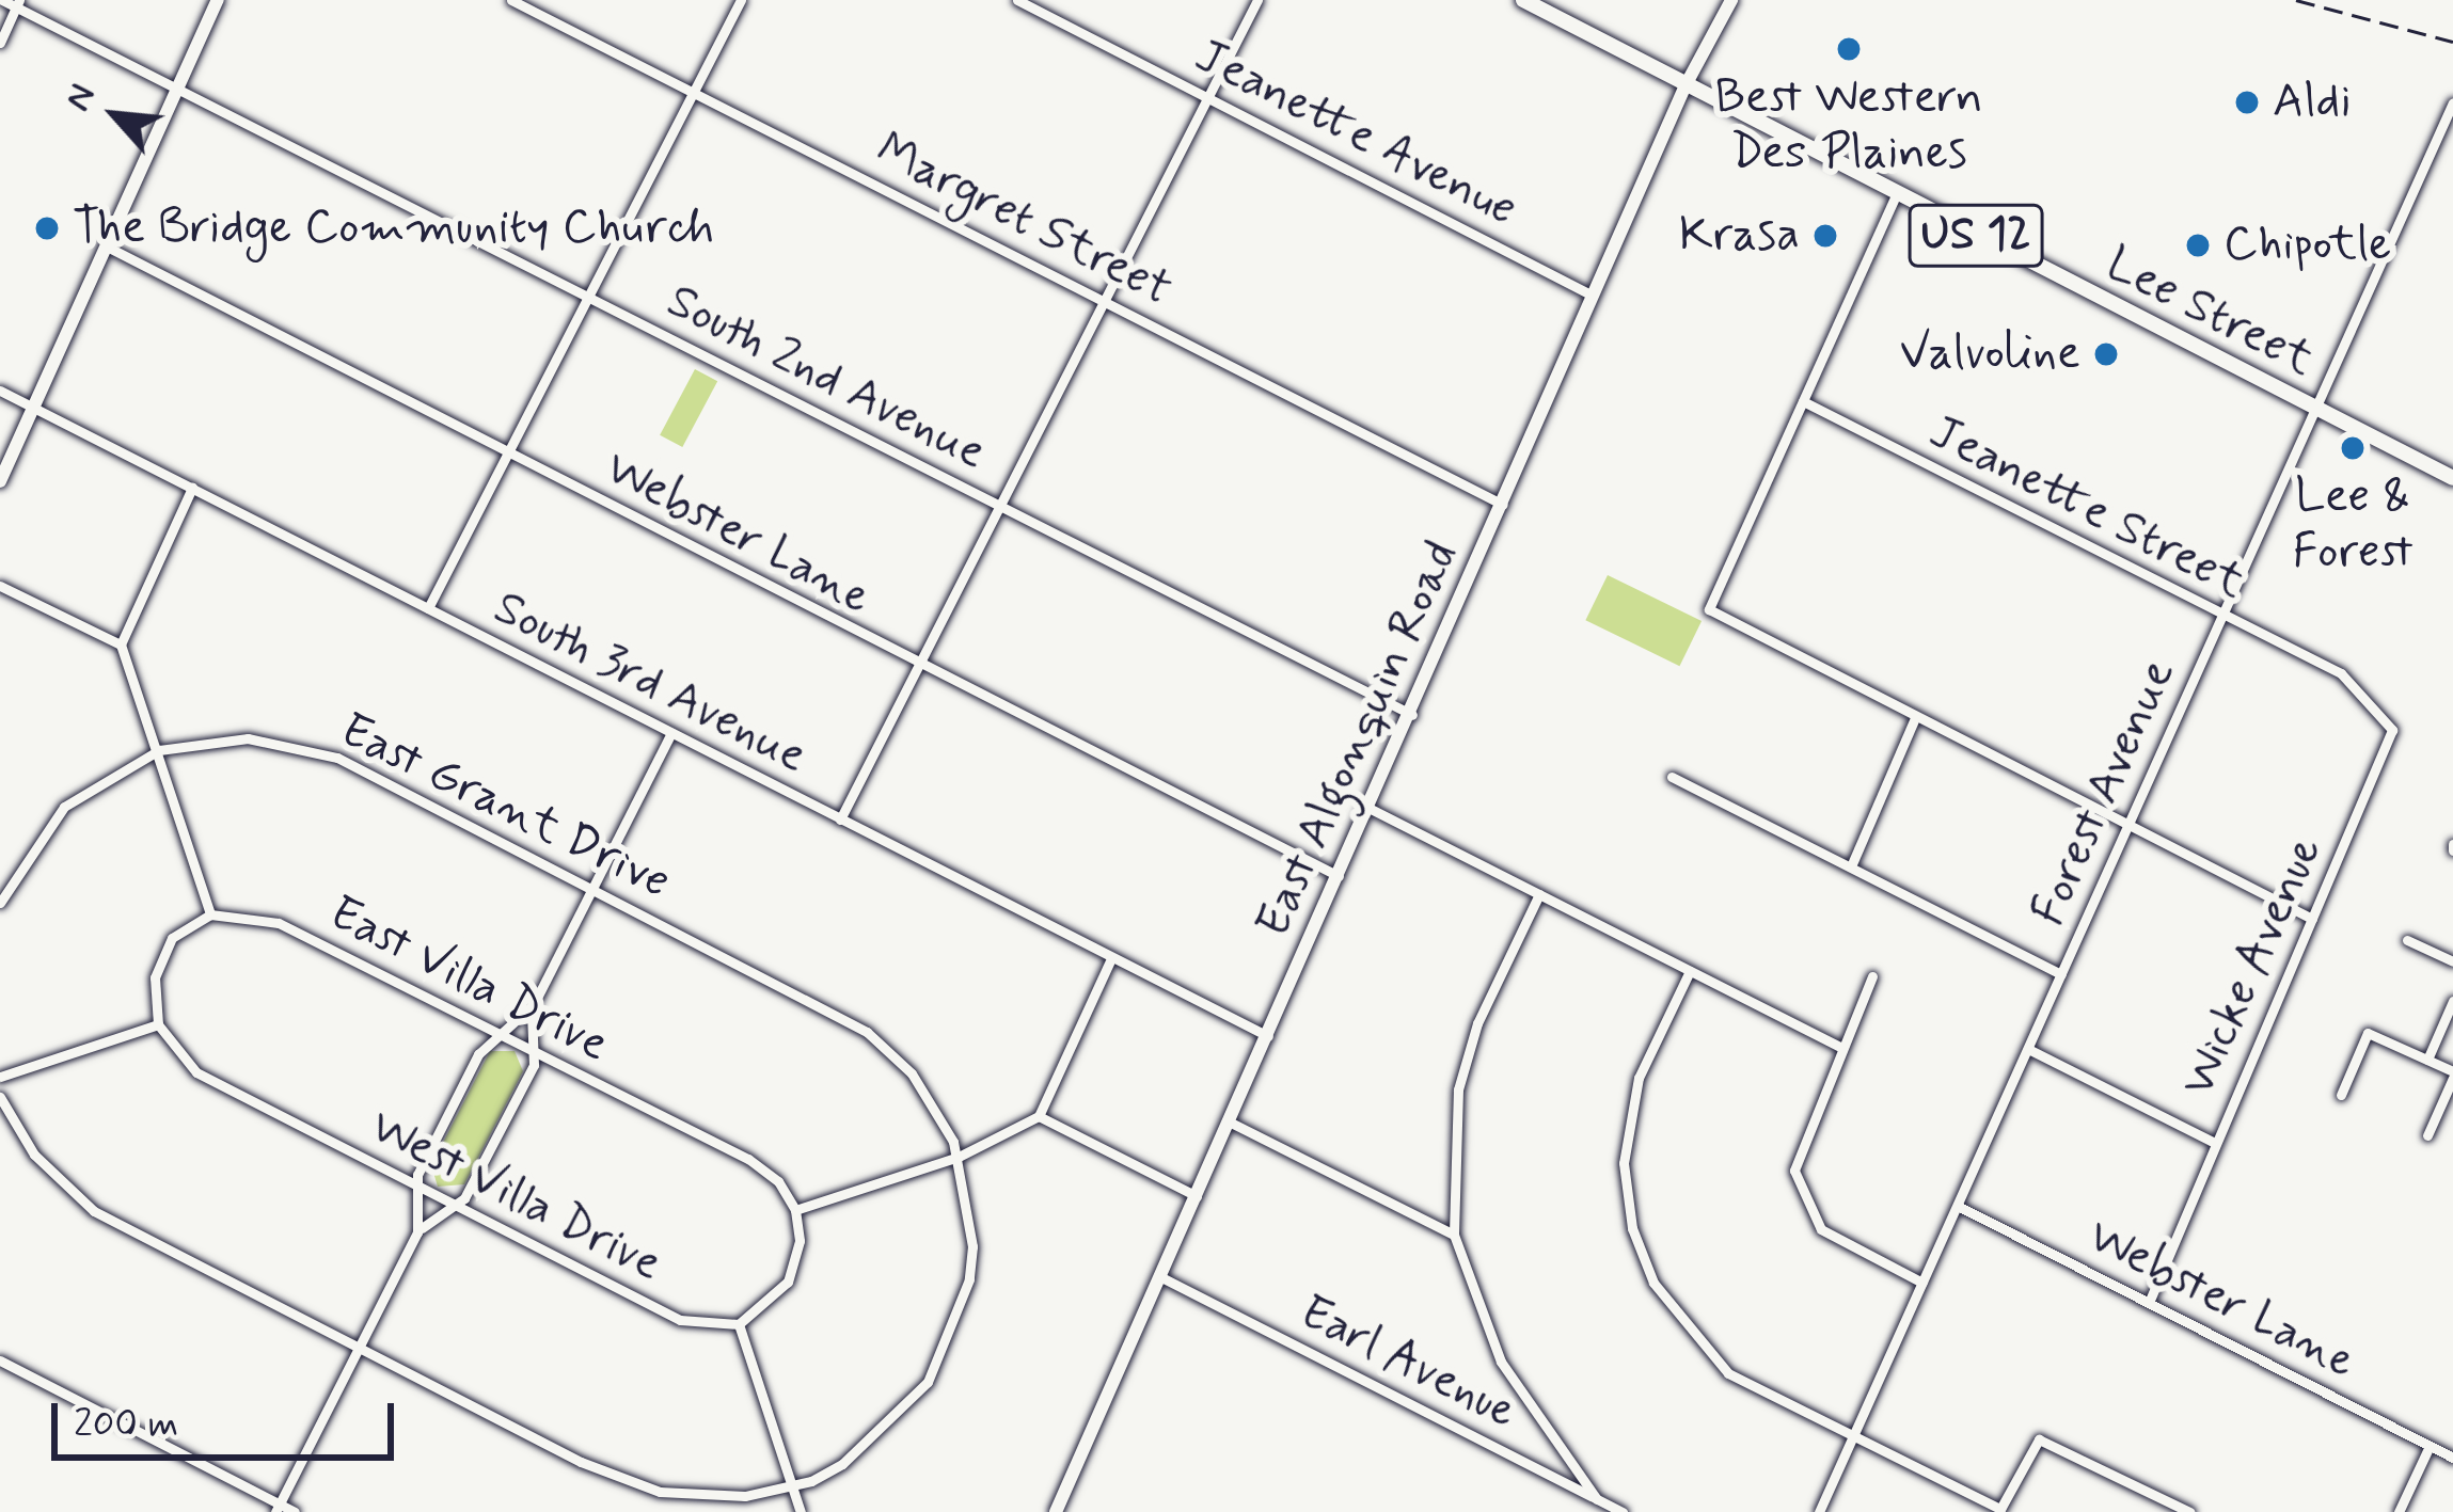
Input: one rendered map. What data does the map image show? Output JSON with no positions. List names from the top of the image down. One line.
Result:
{"streets":{"main road":["US 12","Lee Street"],"street":["Jeanette Avenue","Margret Street","South 2nd Avenue","Jeanette Street","Webster Lane","South 3rd Avenue","East Algonquin Road","Forest Avenue","East Grant Drive","Wicke Avenue","East Villa Drive","West Villa Drive","Earl Avenue"]},"crossings":[["Jeanette Avenue","East Algonquin Road"],["Margret Street","East Algonquin Road"],["Lee Street","East Algonquin Road"],["Lee Street","Forest Avenue"],["South 2nd Avenue","East Algonquin Road"],["Jeanette Street","Forest Avenue"],["Jeanette Street","Wicke Avenue"],["Webster Lane","East Algonquin Road"],["Webster Lane","Forest Avenue"],["Webster Lane","Wicke Avenue"],["South 3rd Avenue","East Algonquin Road"],["East Algonquin Road","Earl Avenue"]],"places":["Best Western Des Plaines","Aldi","The Bridge Community Church","Krasa","Chipotle","Valvoline","Lee & Forest"],"scale_bar":"200 m","north":"top left"}
